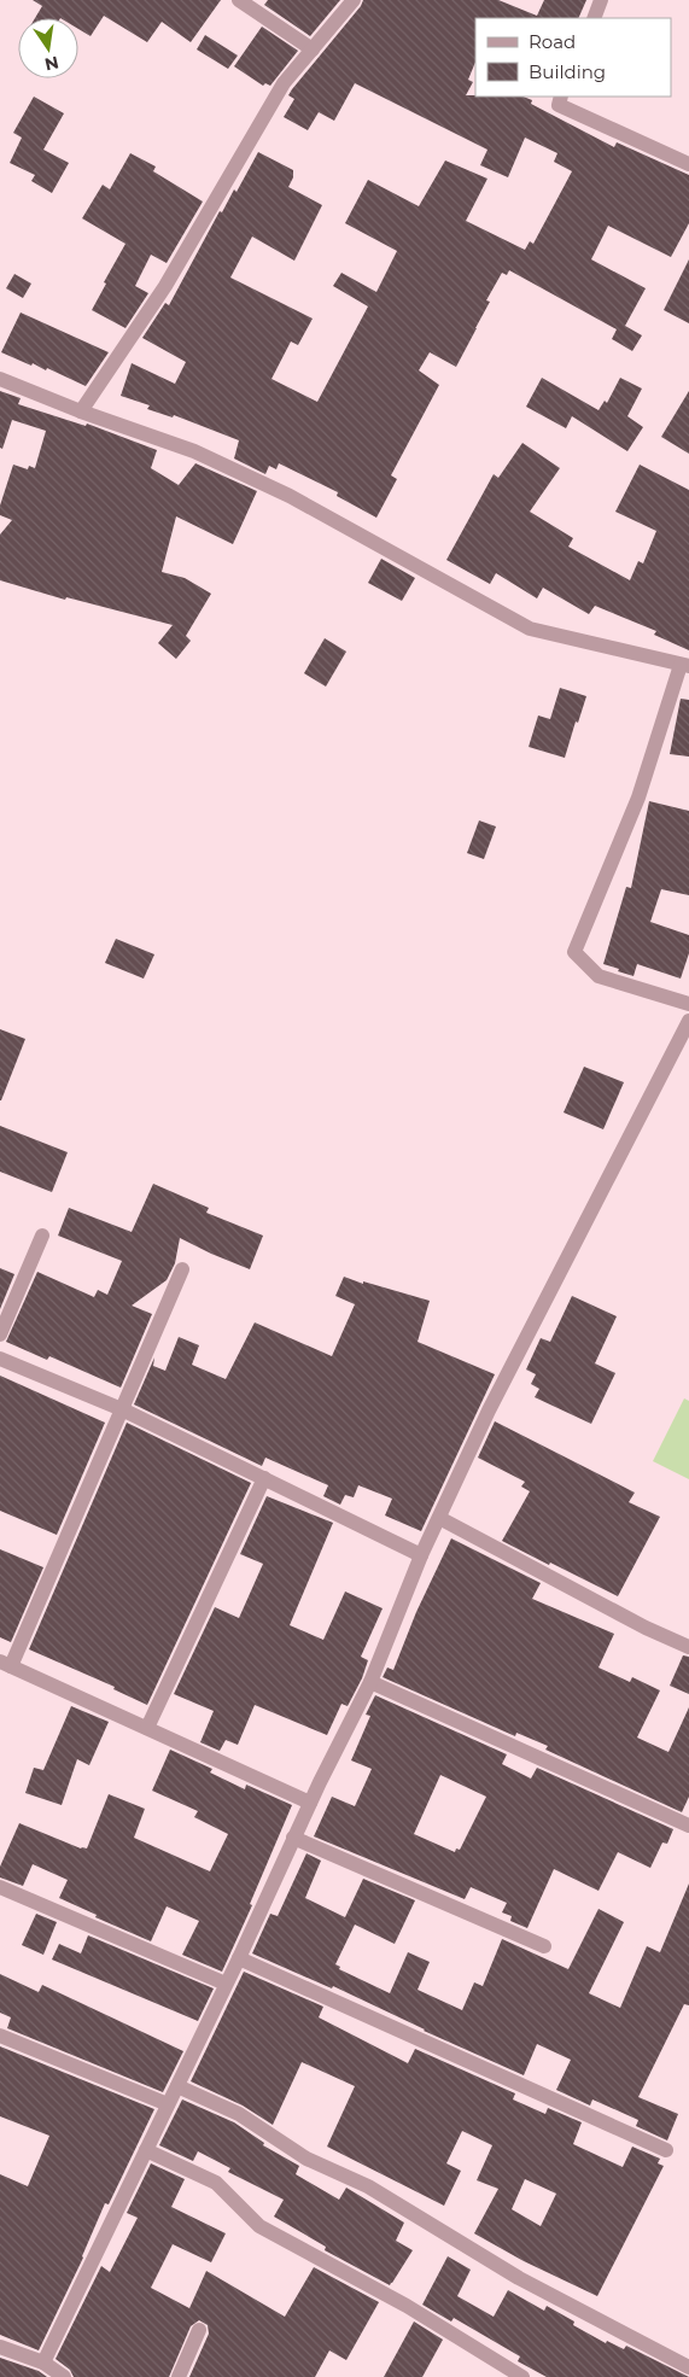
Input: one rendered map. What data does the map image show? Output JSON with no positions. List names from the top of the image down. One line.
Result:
{"legend":["Road","Building"],"north":"bottom"}
